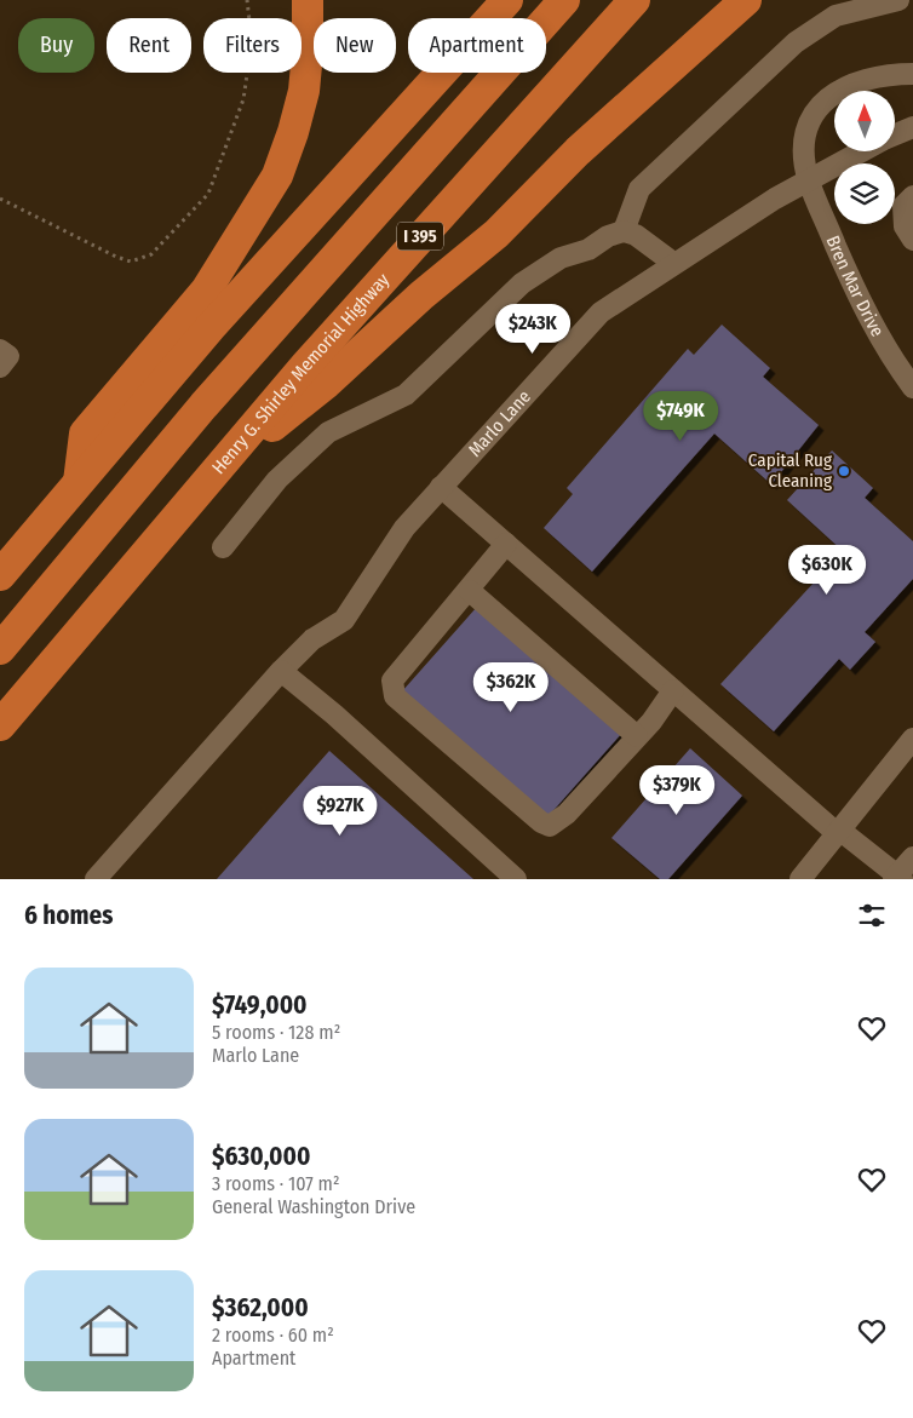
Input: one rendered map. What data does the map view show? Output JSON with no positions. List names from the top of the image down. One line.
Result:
{"streets":{"highway":["I 395","Henry G. Shirley Memorial Highway"],"street":["Bren Mar Drive","Marlo Lane"]},"crossings":[["Bren Mar Drive","Marlo Lane"]],"places":["Capital Rug Cleaning"],"north":"top","page":{"chip":["Buy","Rent","Filters","New","Apartment"],"price":["$243K","$749K","$630K","$362K","$379K","$927K"],"heading":"6 homes","list":[{"name":"$749,000","note":"5 rooms · 128 m² · Marlo Lane"},{"name":"$630,000","note":"3 rooms · 107 m² · General Washington Drive"},{"name":"$362,000","note":"2 rooms · 60 m² · Apartment"}]}}
